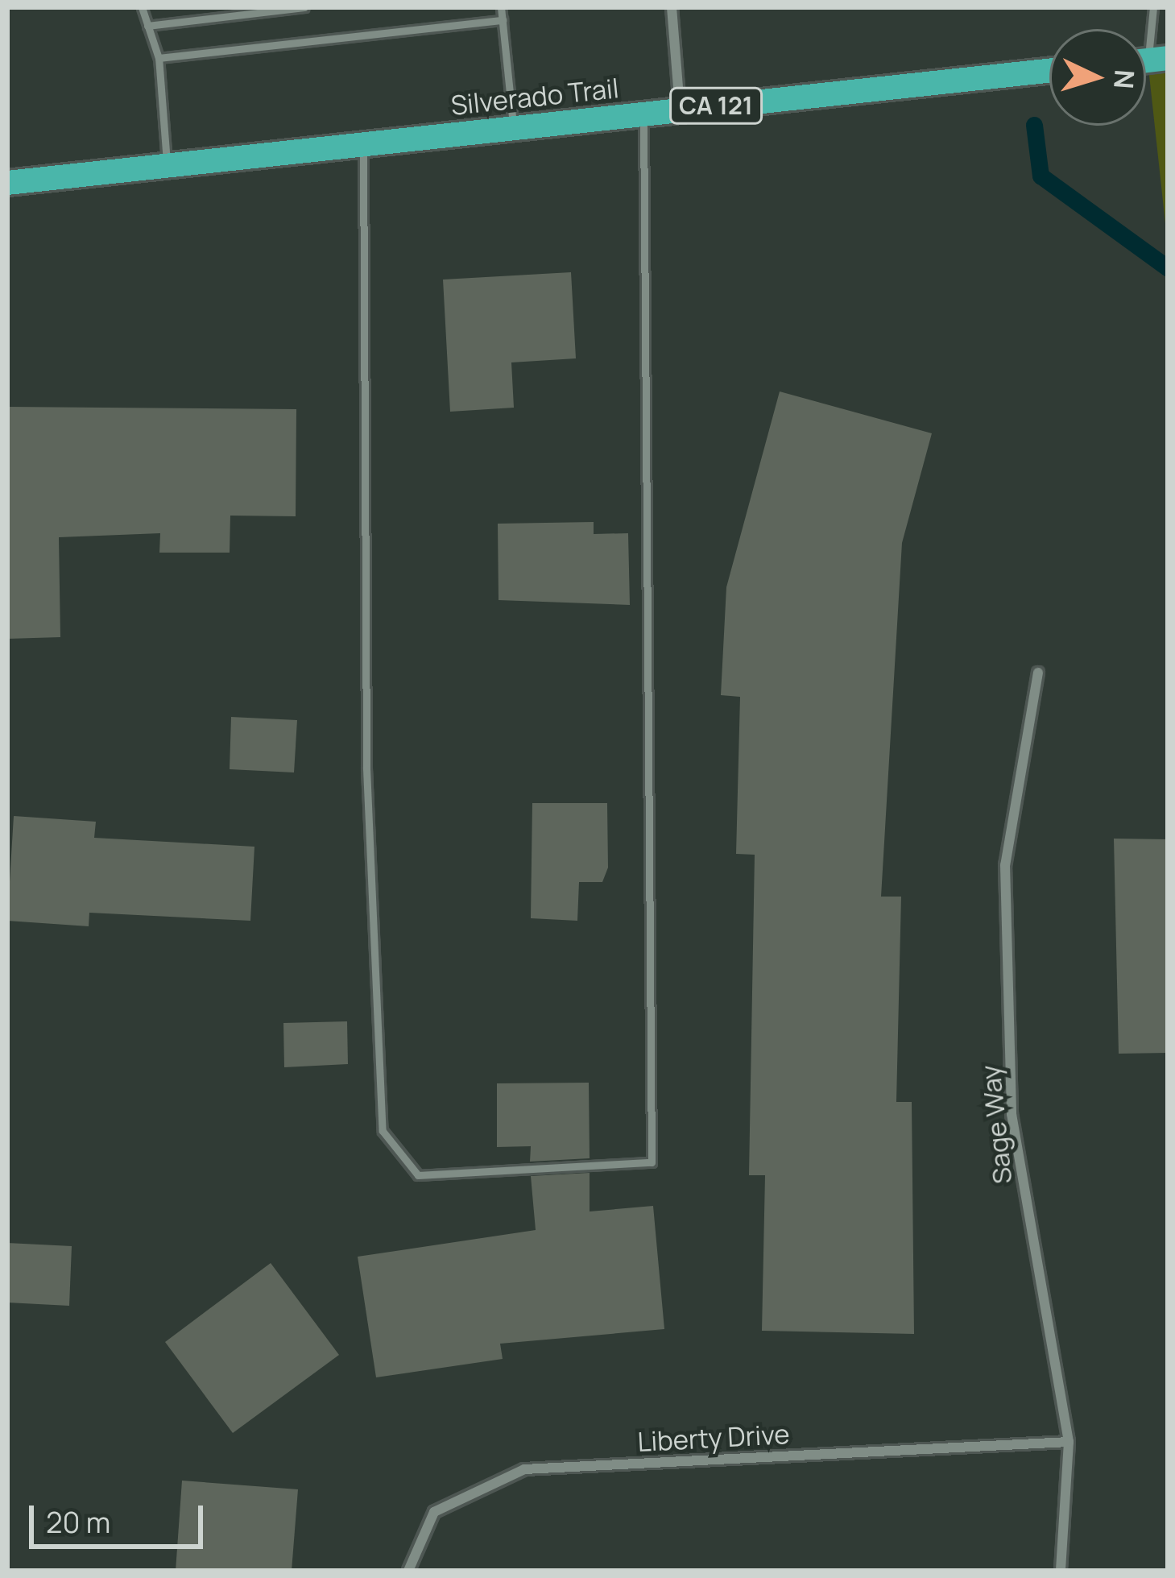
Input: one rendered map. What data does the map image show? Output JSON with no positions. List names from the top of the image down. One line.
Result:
{"streets":{"main road":["Silverado Trail","CA 121"],"street":["Sage Way","Liberty Drive"]},"crossings":[["Sage Way","Liberty Drive"]],"scale_bar":"20 m","north":"right"}
